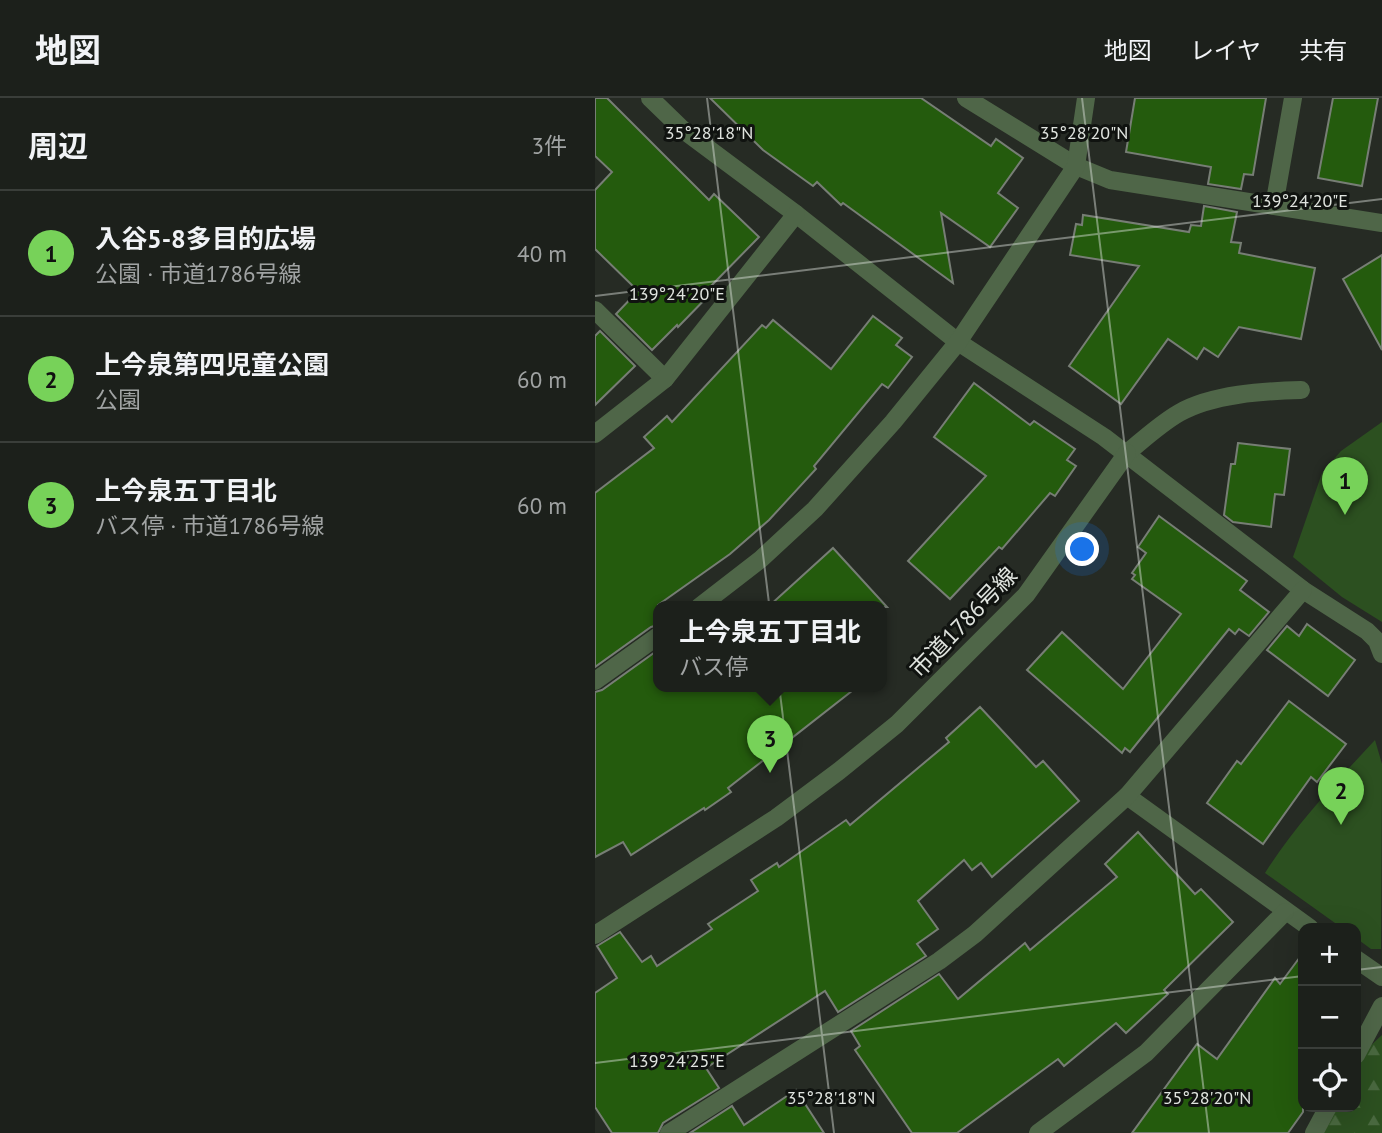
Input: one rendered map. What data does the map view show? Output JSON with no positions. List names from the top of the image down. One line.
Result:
{"streets":{"street":["市道1786号線"]},"page":{"header":"地図","nav":["地図","レイヤ","共有"],"heading":["周辺","3件"],"list":[{"mark":"1","name":"入谷5-8多目的広場","note":"公園 · 市道1786号線","value":"40 m"},{"mark":"2","name":"上今泉第四児童公園","note":"公園","value":"60 m"},{"mark":"3","name":"上今泉五丁目北","note":"バス停 · 市道1786号線","value":"60 m"}],"pins":["1","3","2"],"popup":["上今泉五丁目北","バス停"],"map_buttons":["+","−"]},"coordinates":["35°28'18\"N","35°28'20\"N","139°24'20\"E","139°24'25\"E"]}
